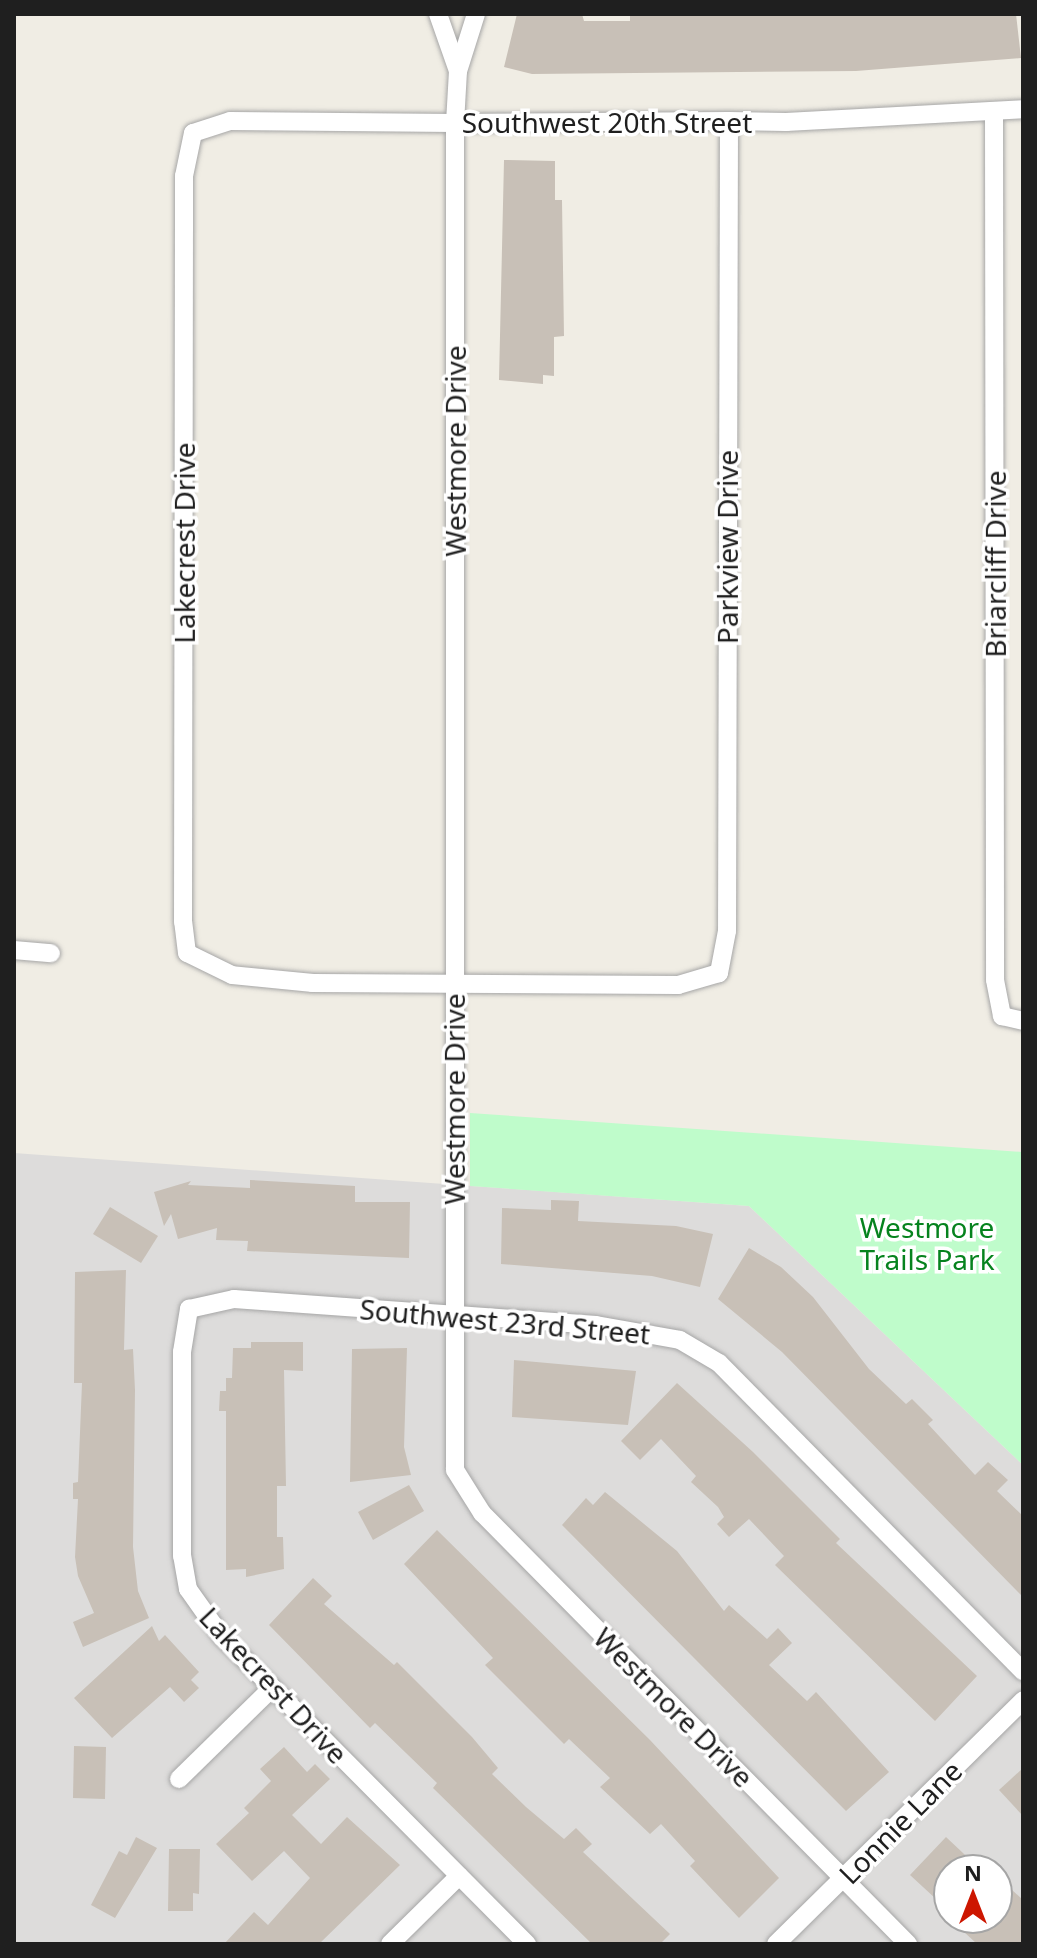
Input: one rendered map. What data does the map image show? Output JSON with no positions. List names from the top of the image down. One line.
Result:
{"streets":{"street":["Southwest 20th Street","Westmore Drive","Lakecrest Drive","Parkview Drive","Briarcliff Drive","Southwest 23rd Street","Lonnie Lane"]},"crossings":[["Southwest 20th Street","Westmore Drive"],["Southwest 20th Street","Lakecrest Drive"],["Southwest 20th Street","Parkview Drive"],["Southwest 20th Street","Briarcliff Drive"],["Westmore Drive","Lakecrest Drive"],["Westmore Drive","Parkview Drive"],["Westmore Drive","Southwest 23rd Street"],["Westmore Drive","Lonnie Lane"],["Lakecrest Drive","Parkview Drive"],["Lakecrest Drive","Southwest 23rd Street"]],"parks":["Westmore Trails Park"],"north":"top"}
